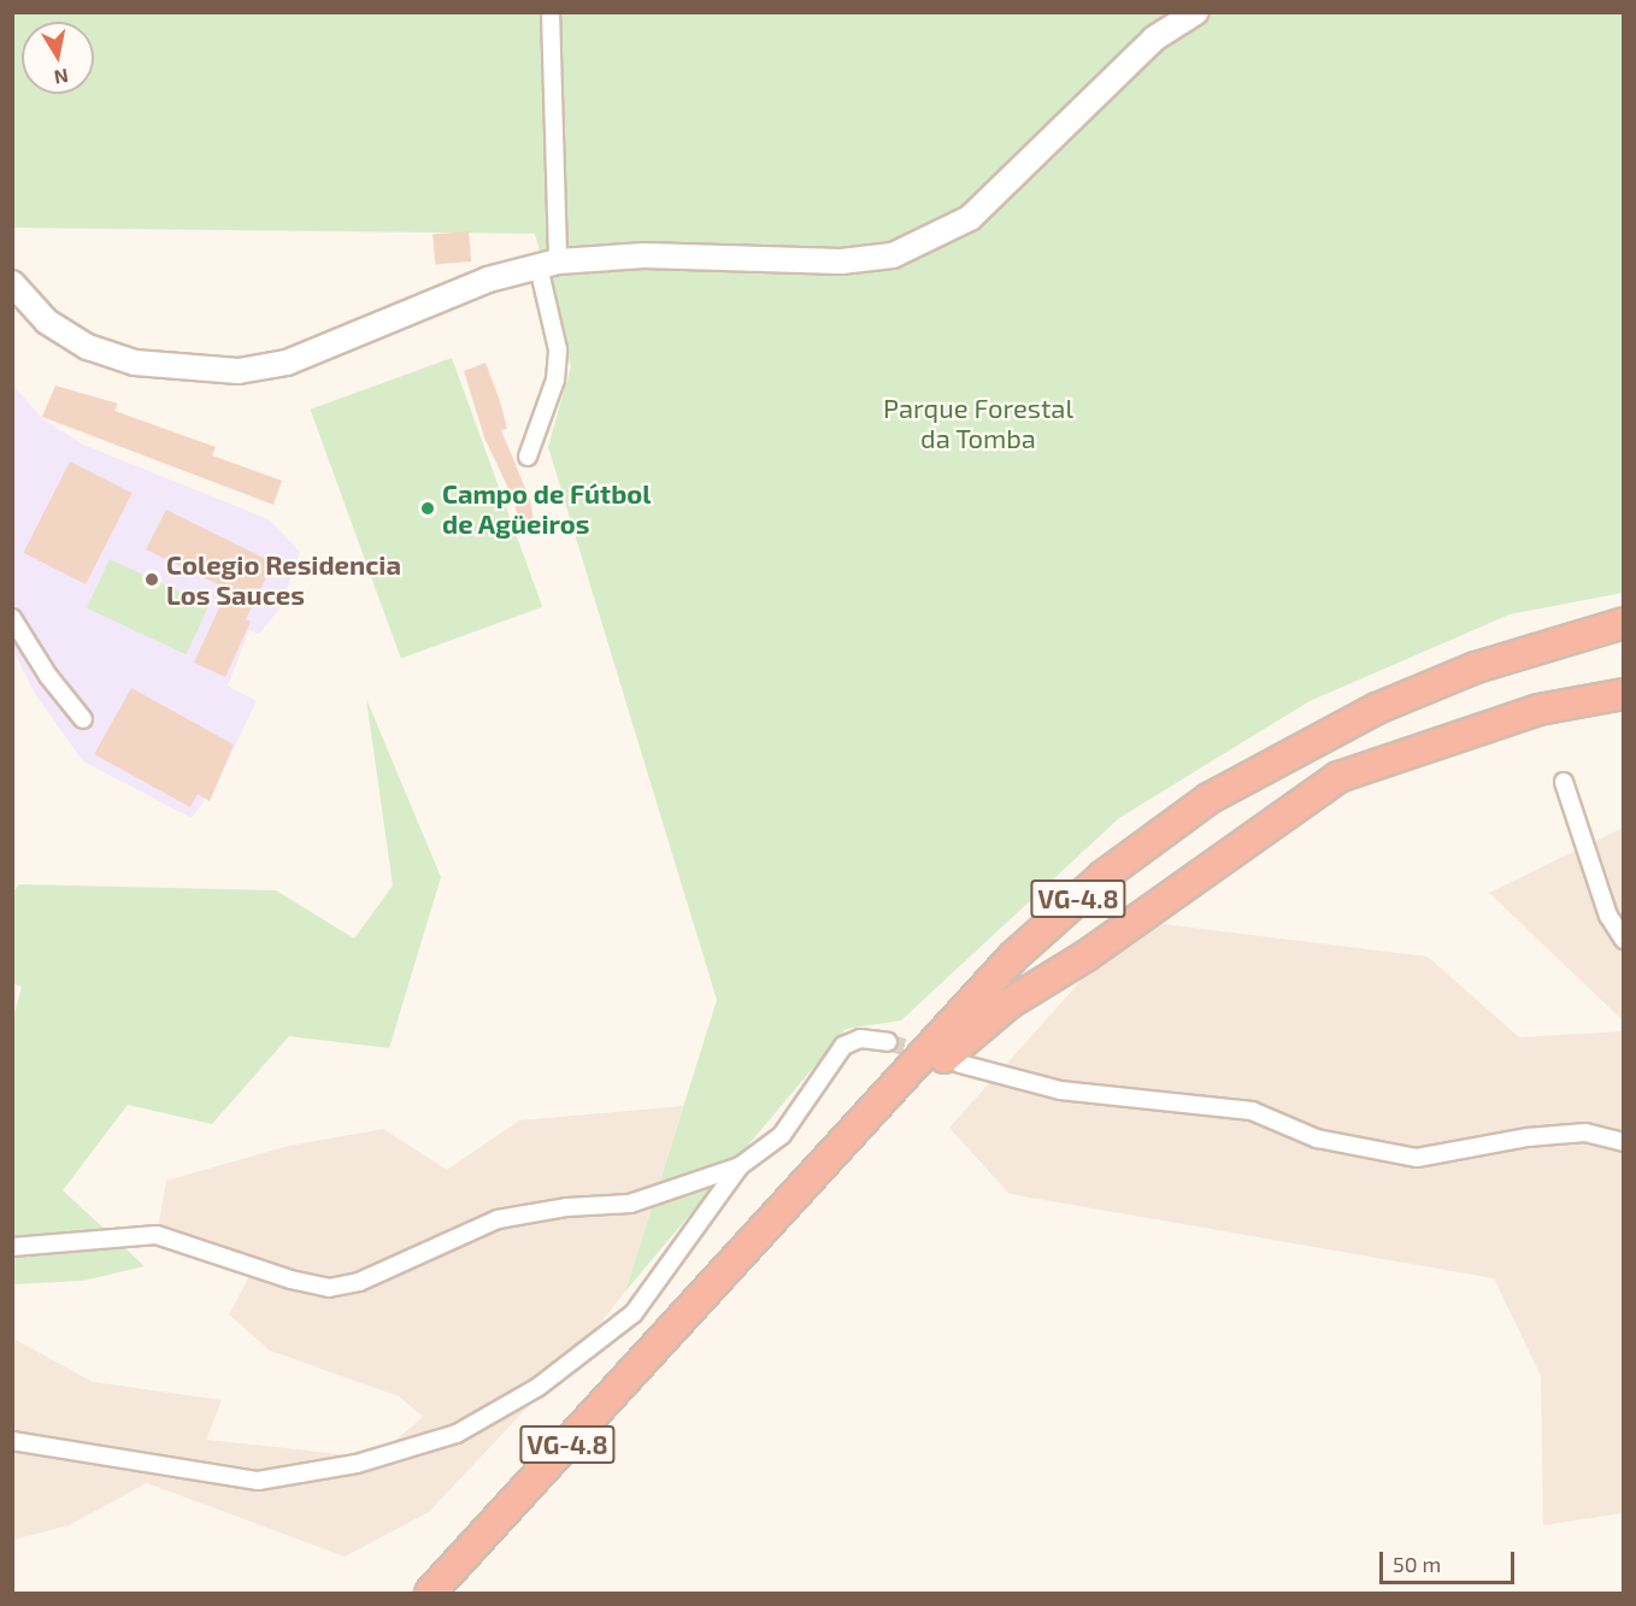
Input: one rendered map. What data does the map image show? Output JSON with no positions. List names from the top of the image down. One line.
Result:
{"streets":{"highway":["VG-4.8"]},"parks":["Parque Forestal da Tomba"],"places":["Campo de Fútbol de Agüeiros","Colegio Residencia Los Sauces"],"scale_bar":"50 m","north":"bottom"}
